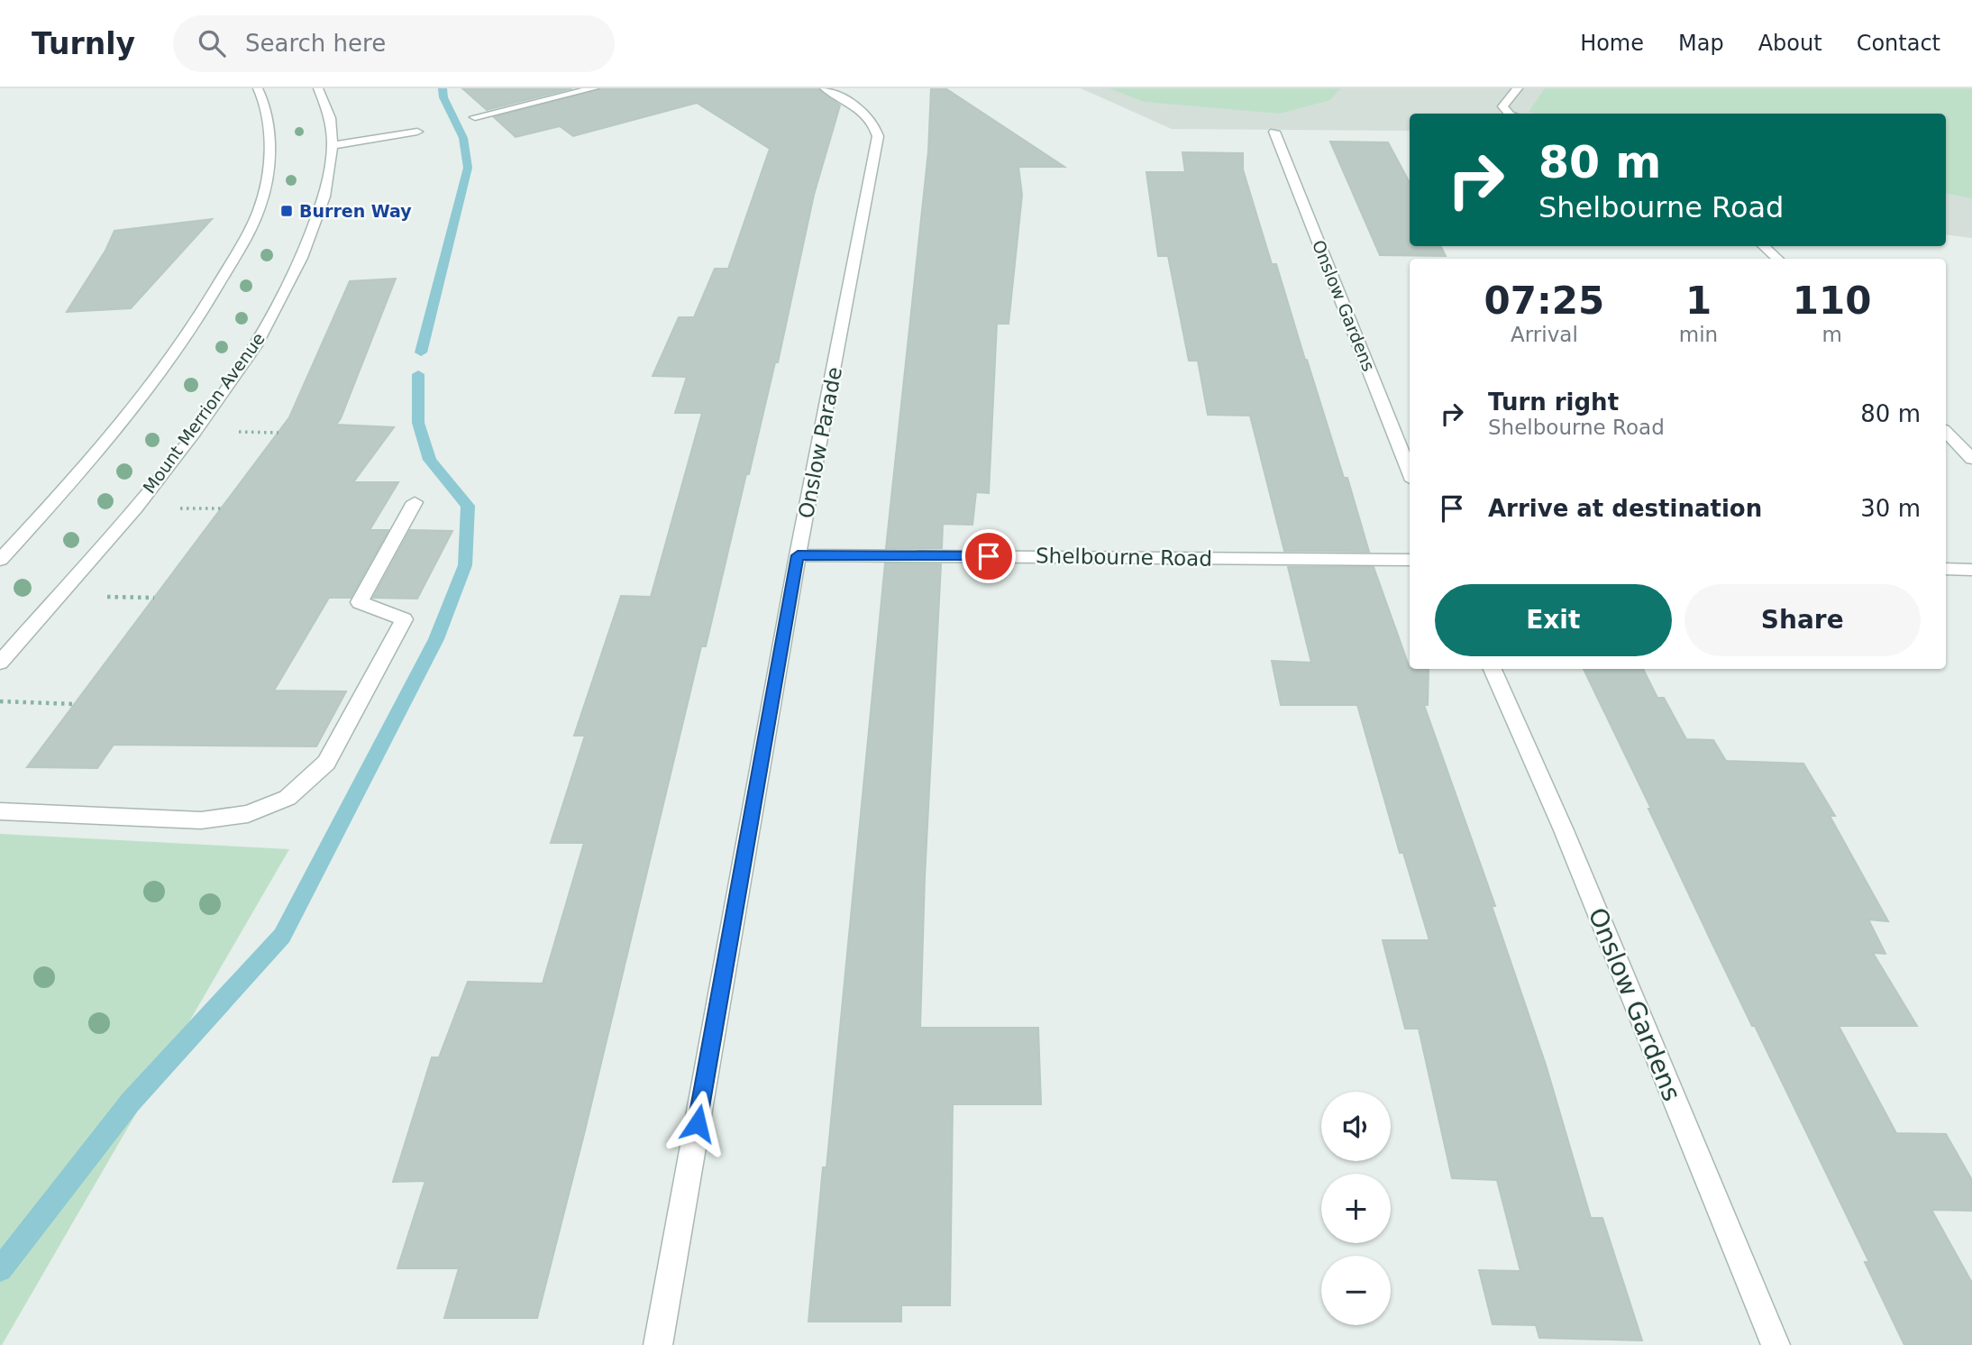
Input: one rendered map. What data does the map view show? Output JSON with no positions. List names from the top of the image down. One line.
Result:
{"streets":{"street":["Onslow Gardens","Mount Merrion Avenue","Onslow Parade","Shelbourne Road"]},"crossings":[["Onslow Parade","Shelbourne Road"]],"places":{"transit":["Burren Way"]},"page":{"header":"Turnly","search":"Search here","nav":["Home","Map","About","Contact"],"turn":["80 m","Shelbourne Road"],"eta":["07:25","Arrival","1","min","110","m"],"list":[{"name":"Turn right","note":"Shelbourne Road","value":"80 m"},{"name":"Arrive at destination","value":"30 m"}],"buttons":["Exit","Share"],"map_buttons":["+","−"]}}
